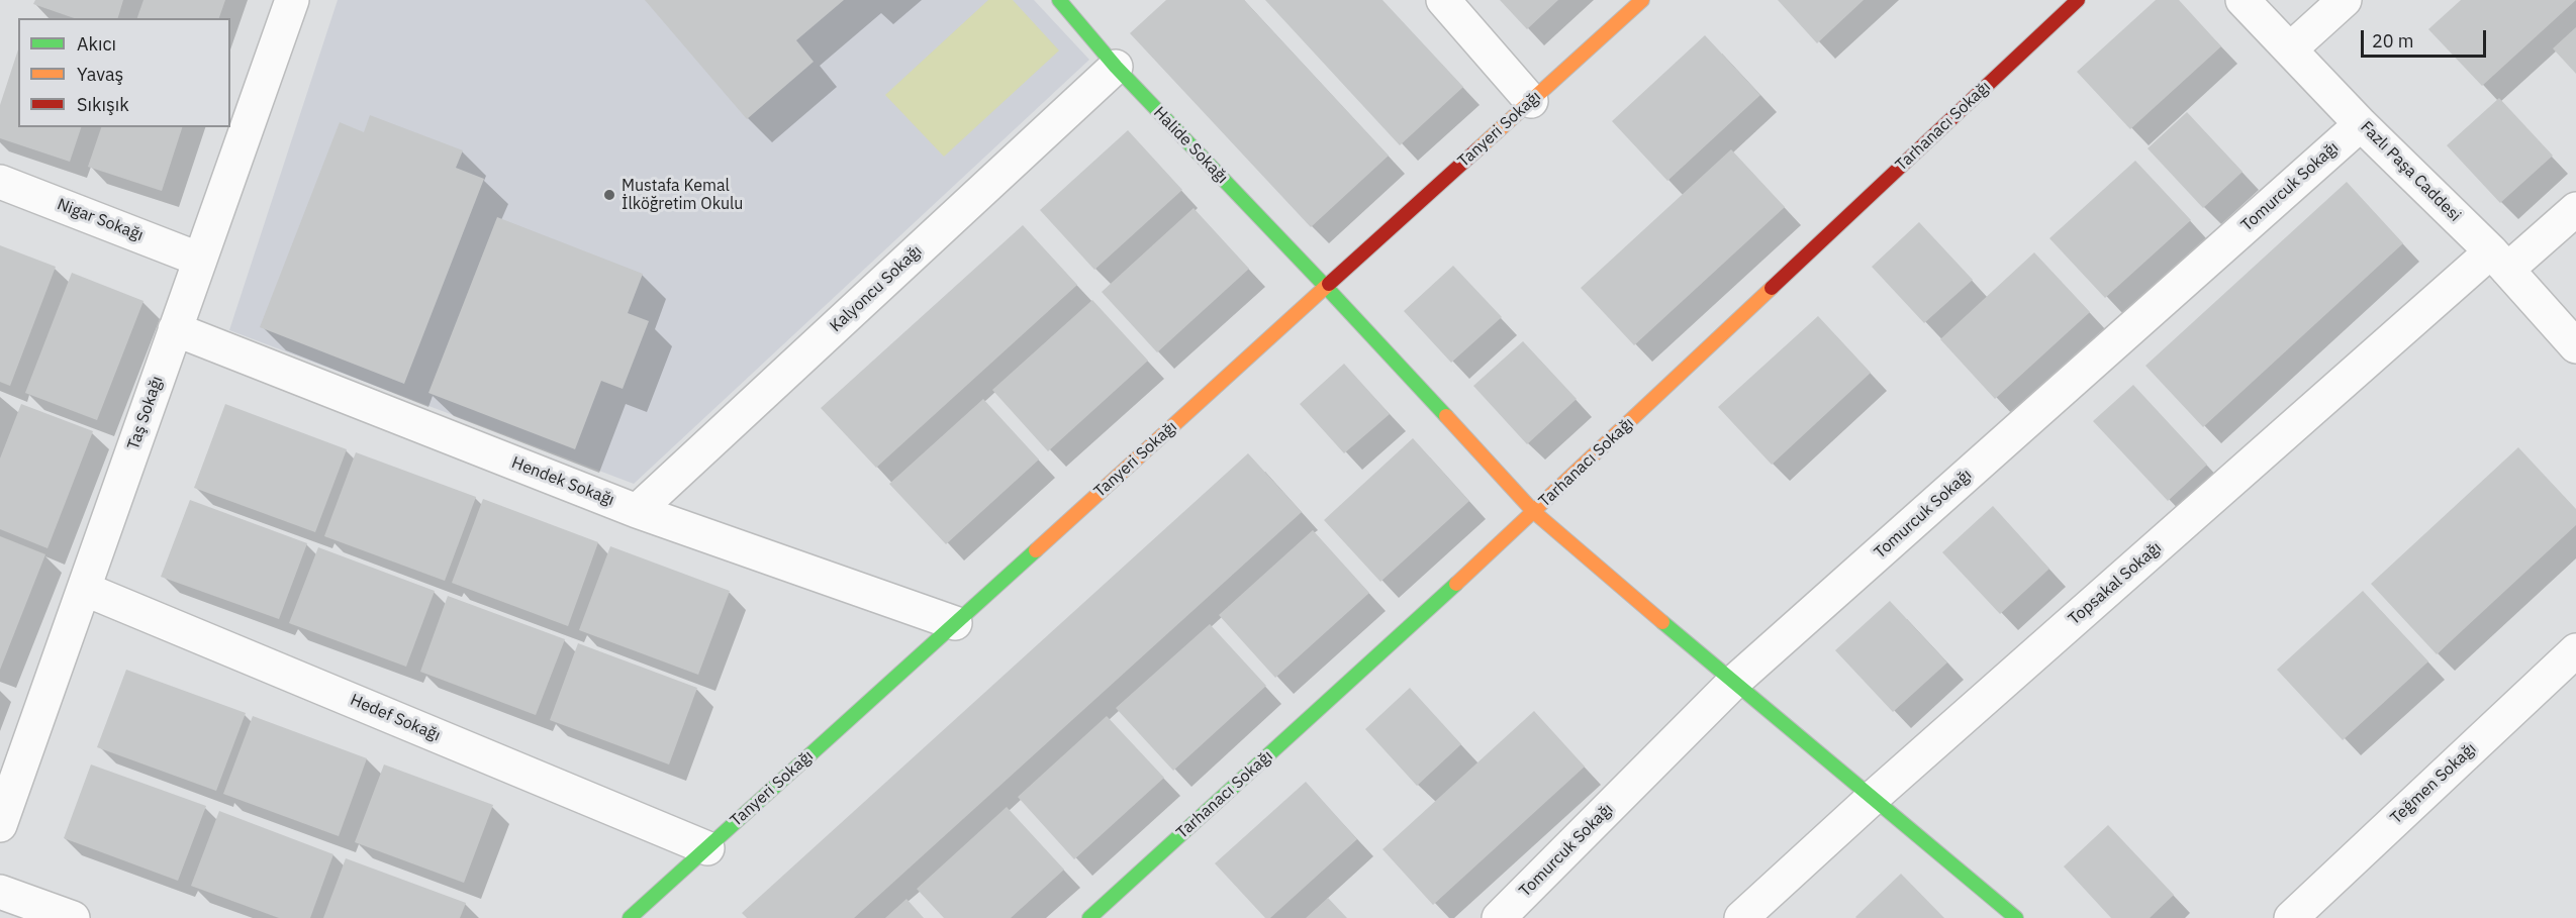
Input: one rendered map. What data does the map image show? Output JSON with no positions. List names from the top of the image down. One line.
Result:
{"streets":{"street":["Tarhanacı Sokağı","Tanyeri Sokağı","Halide Sokağı","Fazlı Paşa Caddesi","Tomurcuk Sokağı","Nigar Sokağı","Kalyoncu Sokağı","Taş Sokağı","Hendek Sokağı","Topsakal Sokağı","Hedef Sokağı","Teğmen Sokağı"]},"crossings":[["Tarhanacı Sokağı","Halide Sokağı"],["Tanyeri Sokağı","Halide Sokağı"],["Tanyeri Sokağı","Hendek Sokağı"],["Tanyeri Sokağı","Hedef Sokağı"],["Halide Sokağı","Tomurcuk Sokağı"],["Halide Sokağı","Kalyoncu Sokağı"],["Halide Sokağı","Topsakal Sokağı"],["Fazlı Paşa Caddesi","Tomurcuk Sokağı"],["Fazlı Paşa Caddesi","Topsakal Sokağı"],["Nigar Sokağı","Taş Sokağı"],["Kalyoncu Sokağı","Hendek Sokağı"],["Taş Sokağı","Hendek Sokağı"],["Taş Sokağı","Hedef Sokağı"]],"places":["Mustafa Kemal İlköğretim Okulu"],"legend":["Akıcı","Yavaş","Sıkışık"],"scale_bar":"20 m"}
